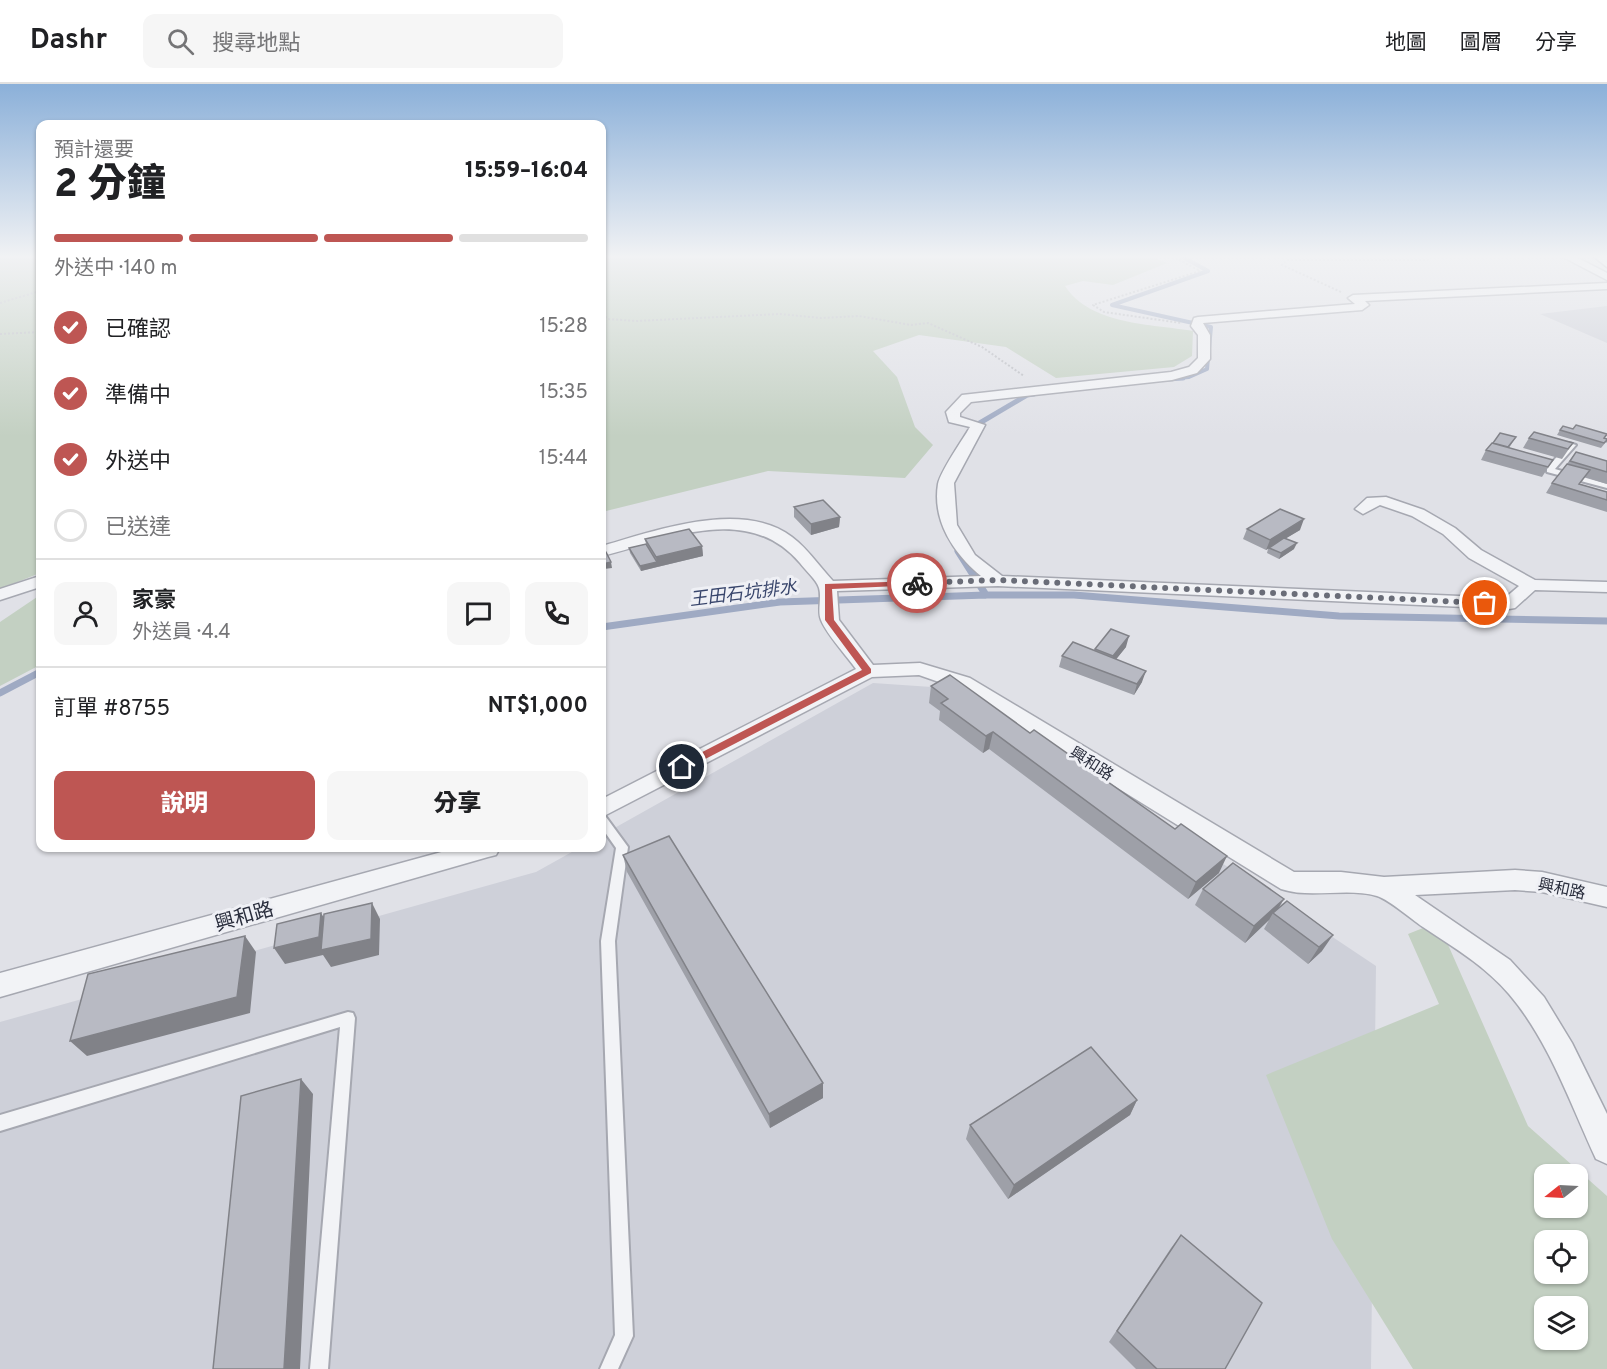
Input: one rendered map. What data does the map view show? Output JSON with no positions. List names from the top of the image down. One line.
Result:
{"streets":{"street":["興和路"]},"water":["王田石坑排水"],"north":"left","page":{"header":"Dashr","search":"搜尋地點","nav":["地圖","圖層","分享"],"heading":["2 分鐘","預計還要","15:59–16:04"],"panel":["家豪","外送員 · 4.4","訂單 #8755","NT$1,000"],"bar":"外送中 · 140 m","list":[["已確認","15:28"],["準備中","15:35"],["外送中","15:44"],"已送達"],"buttons":["說明","分享"]}}
